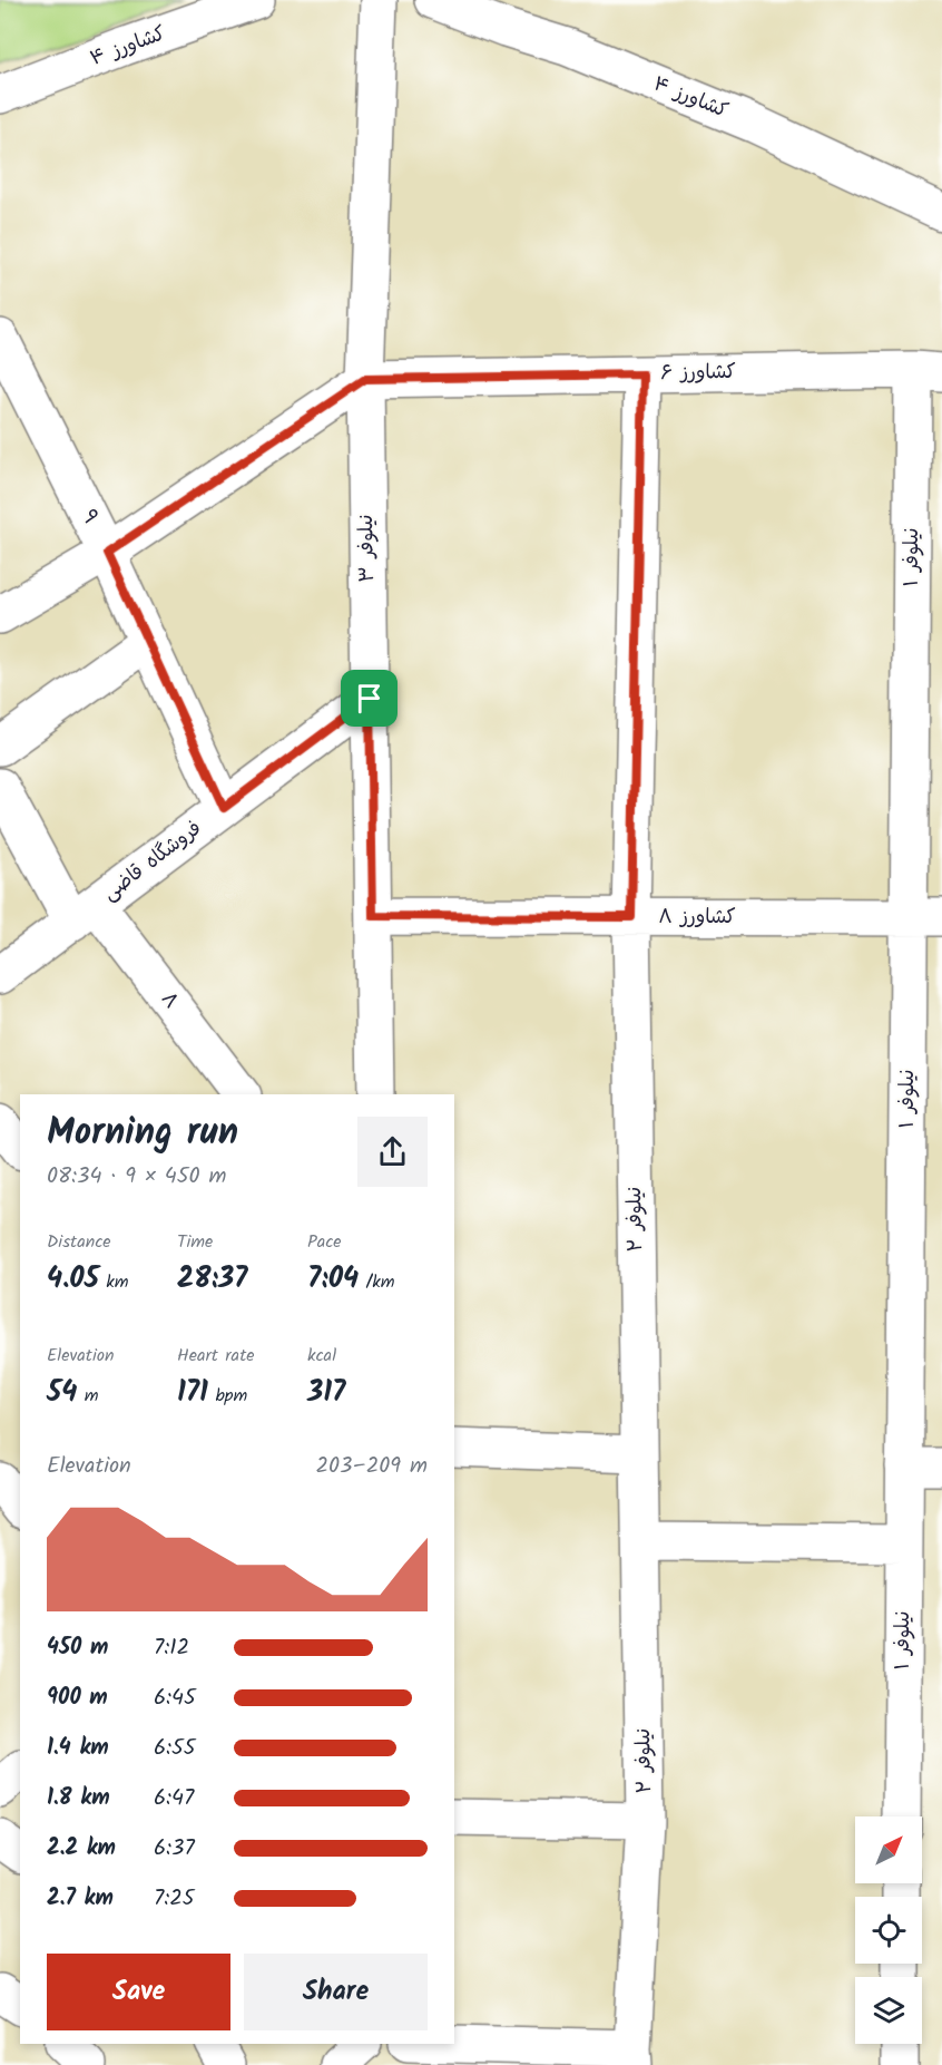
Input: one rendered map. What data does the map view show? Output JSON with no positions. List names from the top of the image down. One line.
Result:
{"streets":{"street":["کشاورز ۴","کشاورز ۶","۹","نیلوفر ۳","نیلوفر ۱","فروشگاه قاضی","کشاورز ۸","۸","نیلوفر ۲"]},"crossings":[["کشاورز ۶","نیلوفر ۳"],["کشاورز ۶","نیلوفر ۱"],["کشاورز ۶","نیلوفر ۲"],["۹","فروشگاه قاضی"],["نیلوفر ۳","فروشگاه قاضی"],["نیلوفر ۳","کشاورز ۸"],["نیلوفر ۱","کشاورز ۸"],["فروشگاه قاضی","۸"],["کشاورز ۸","نیلوفر ۲"]],"north":"top right","page":{"heading":["Morning run","08:34 · 9 × 450 m"],"stats":[["Distance","4.05 km"],["Time","28:37"],["Pace","7:04 /km"],["Elevation","54 m"],["Heart rate","171 bpm"],["kcal","317"]],"chart":["Elevation","203–209 m"],"list":[{"name":"450 m","note":"7:12"},{"name":"900 m","note":"6:45"},{"name":"1.4 km","note":"6:55"},{"name":"1.8 km","note":"6:47"},{"name":"2.2 km","note":"6:37"},{"name":"2.7 km","note":"7:25"}],"buttons":["Save","Share"]}}
